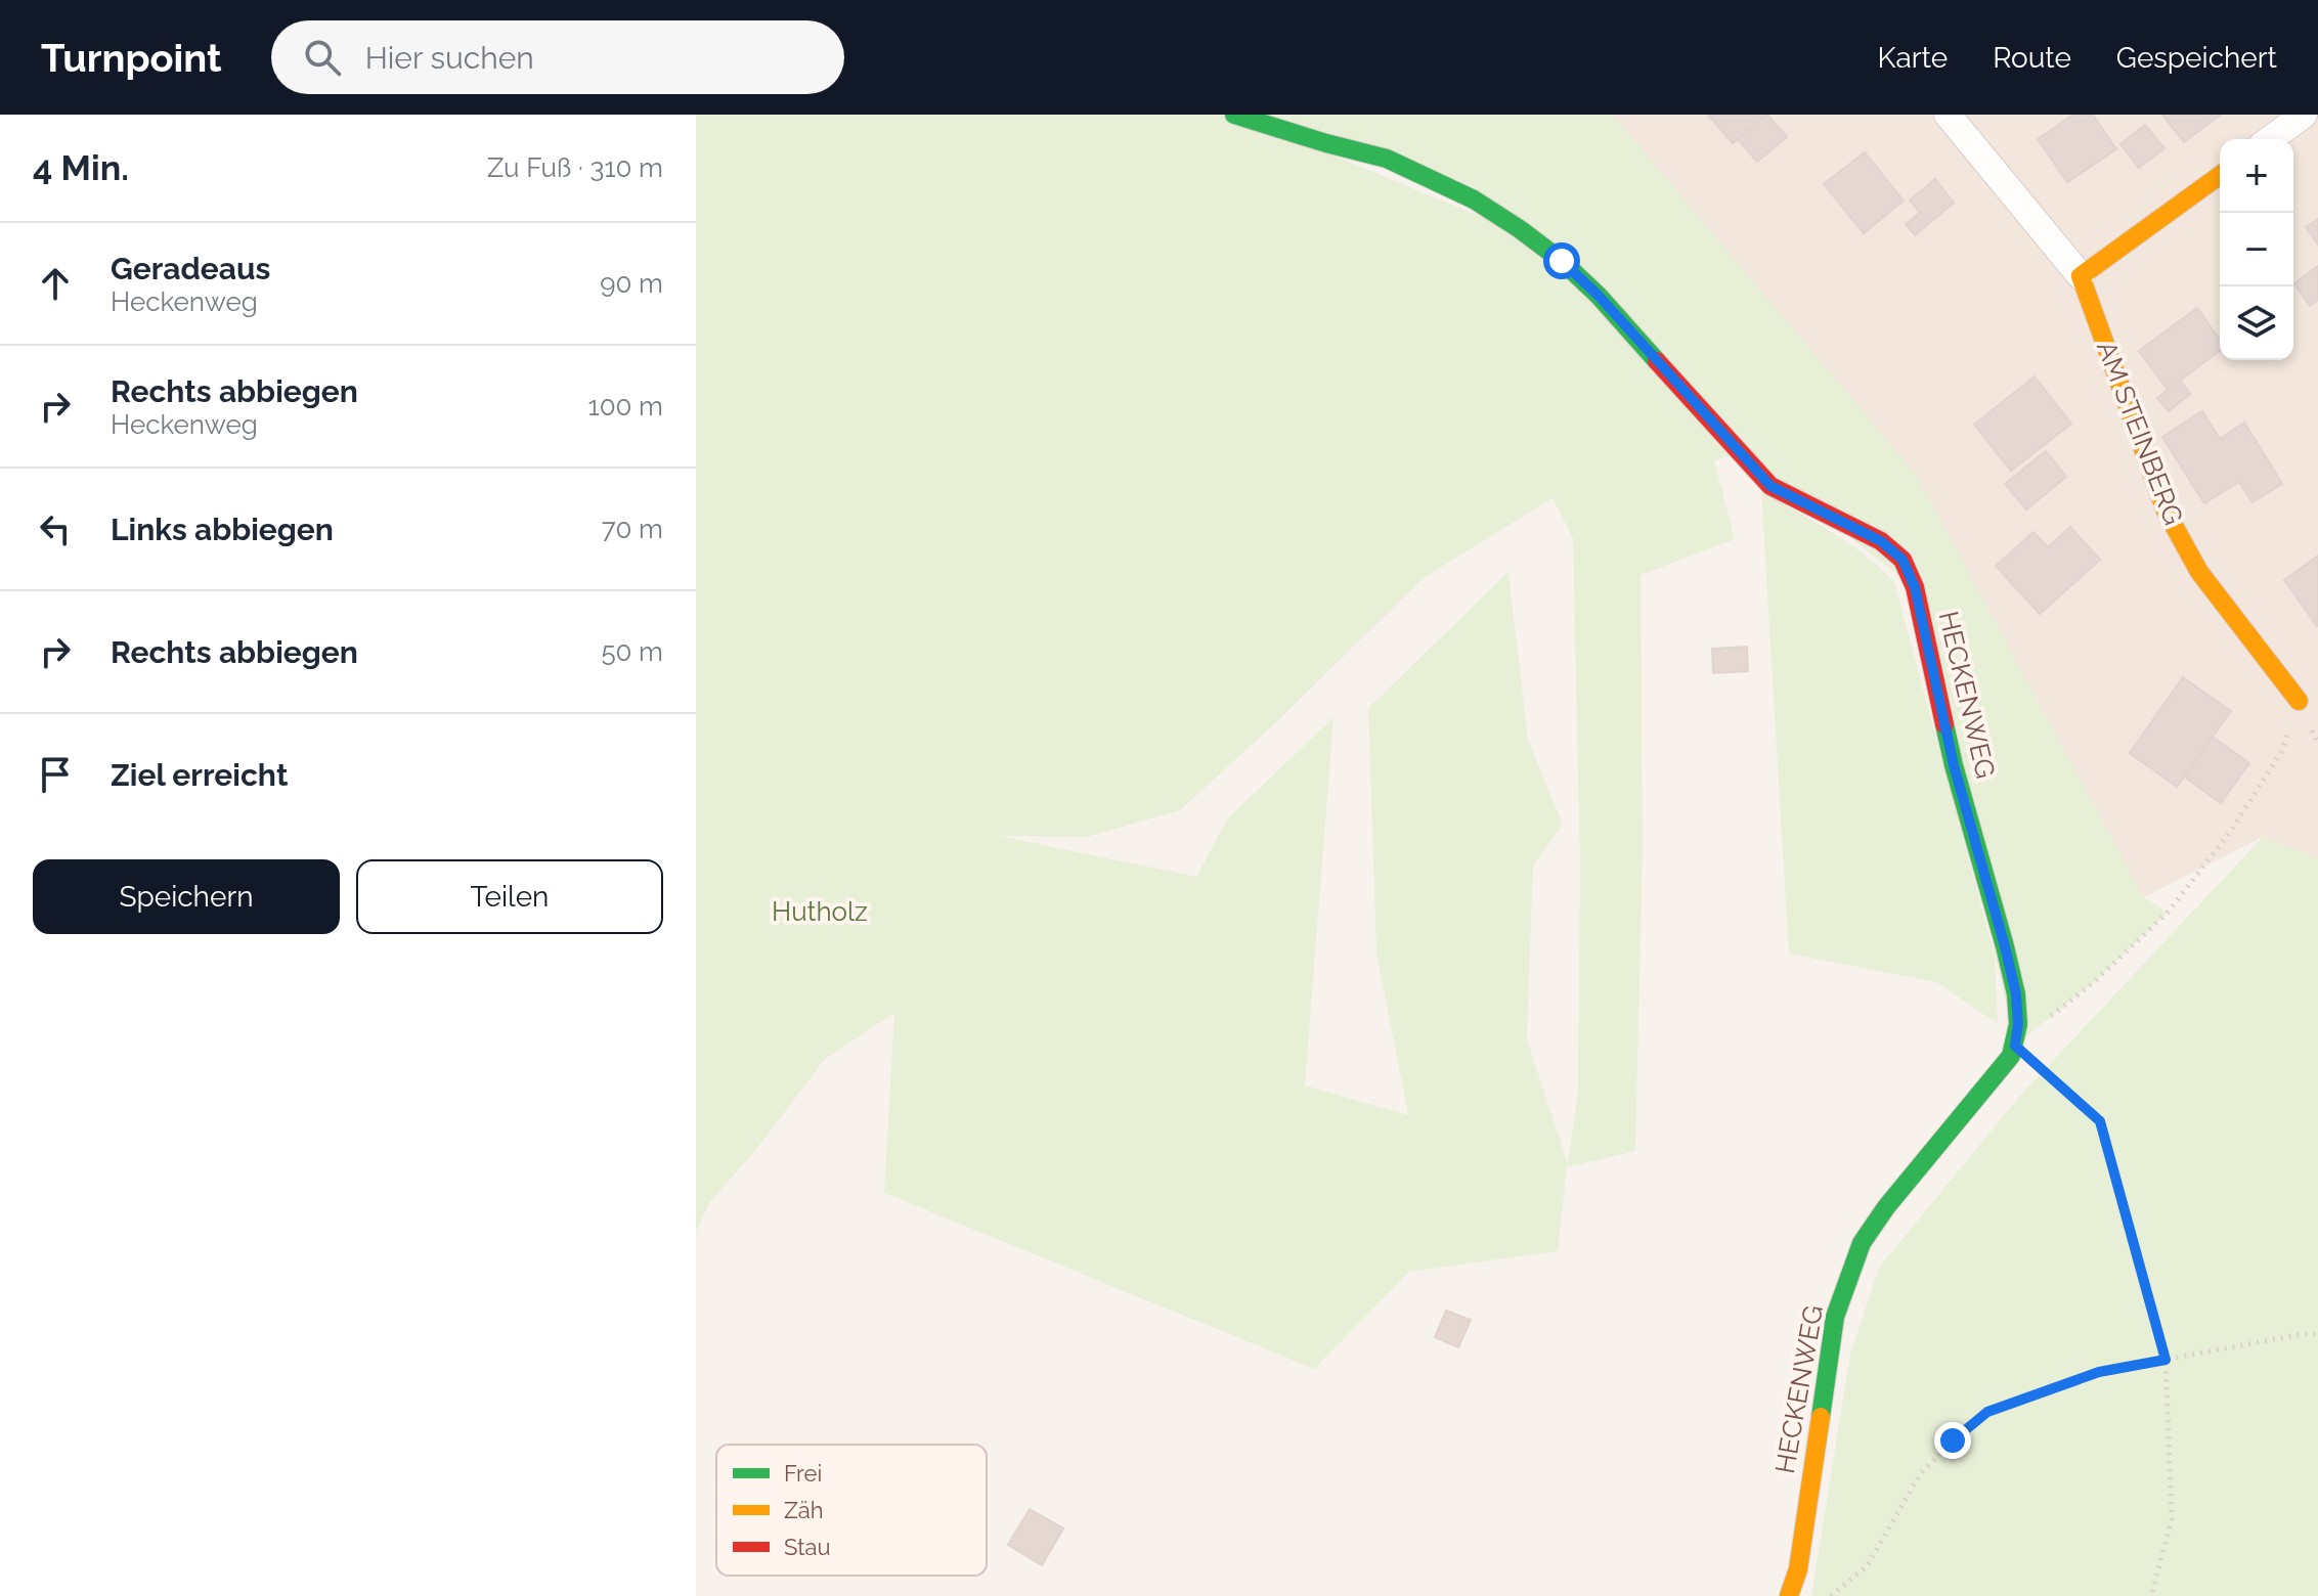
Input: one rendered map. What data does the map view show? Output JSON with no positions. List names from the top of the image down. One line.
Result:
{"streets":{"street":["AM STEINBERG","HECKENWEG"]},"parks":["Hutholz"],"legend":["Frei","Zäh","Stau"],"page":{"header":"Turnpoint","search":"Hier suchen","nav":["Karte","Route","Gespeichert"],"heading":["4 Min.","Zu Fuß · 310 m"],"map_buttons":["+","−"],"list":[["Geradeaus","Heckenweg","90 m"],["Rechts abbiegen","Heckenweg","100 m"],["Links abbiegen","70 m"],["Rechts abbiegen","50 m"],"Ziel erreicht"],"buttons":["Speichern","Teilen"]}}
